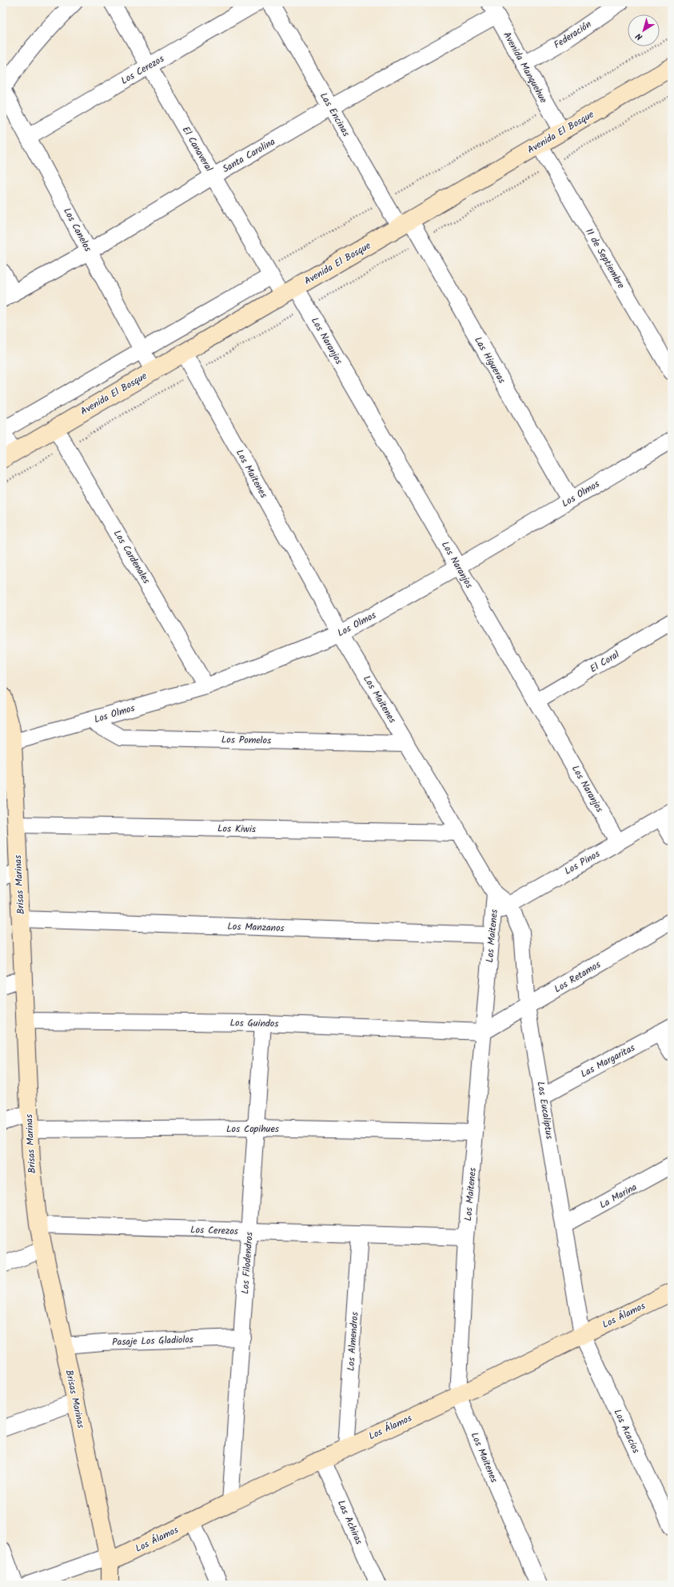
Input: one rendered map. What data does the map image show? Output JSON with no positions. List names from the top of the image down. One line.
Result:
{"streets":{"street":["Federación","Avenida Manquehue","Los Cerezos","Las Encinas","Avenida El Bosque","El Canaveral","Santa Carolina","Los Canelos","11 de Septiembre","Los Naranjos","Las Higueras","Los Maitenes","Los Olmos","Los Cardenales","El Coral","Los Pomelos","Los Kiwis","Los Pinos","Brisas Marinas","Los Manzanos","Los Retamos","Los Guindos","Las Margaritas","Los Eucaliptus","Los Copihues","La Marina","Los Filodendros","Los Álamos","Pasaje Los Gladiolos","Los Almendros","Los Acacios","Las Achiras"]},"crossings":[["Federación","Avenida Manquehue"],["Avenida Manquehue","Avenida El Bosque"],["Avenida Manquehue","Santa Carolina"],["Los Cerezos","El Canaveral"],["Los Cerezos","Los Canelos"],["Los Cerezos","Los Maitenes"],["Los Cerezos","Brisas Marinas"],["Los Cerezos","Los Filodendros"],["Los Cerezos","Los Almendros"],["Las Encinas","Avenida El Bosque"],["Las Encinas","Santa Carolina"],["Las Encinas","Las Higueras"],["Avenida El Bosque","El Canaveral"],["Avenida El Bosque","Los Canelos"],["Avenida El Bosque","11 de Septiembre"],["Avenida El Bosque","Los Naranjos"],["Avenida El Bosque","Las Higueras"],["Avenida El Bosque","Los Maitenes"],["Avenida El Bosque","Los Cardenales"],["El Canaveral","Santa Carolina"],["El Canaveral","Los Naranjos"],["Santa Carolina","Los Canelos"],["Los Naranjos","Los Olmos"],["Los Naranjos","El Coral"],["Los Naranjos","Los Pinos"],["Las Higueras","Los Olmos"],["Los Maitenes","Los Olmos"],["Los Maitenes","Los Pomelos"],["Los Maitenes","Los Kiwis"],["Los Maitenes","Los Pinos"],["Los Maitenes","Los Manzanos"],["Los Maitenes","Los Retamos"],["Los Maitenes","Los Guindos"],["Los Maitenes","Los Eucaliptus"],["Los Maitenes","Los Copihues"],["Los Maitenes","Los Álamos"],["Los Olmos","Los Cardenales"],["Los Olmos","Los Pomelos"],["Los Olmos","Brisas Marinas"],["Los Kiwis","Brisas Marinas"],["Los Pinos","Los Eucaliptus"],["Brisas Marinas","Los Manzanos"],["Brisas Marinas","Los Guindos"],["Brisas Marinas","Los Copihues"],["Brisas Marinas","Los Álamos"],["Brisas Marinas","Pasaje Los Gladiolos"],["Los Retamos","Los Guindos"],["Los Retamos","Los Eucaliptus"],["Los Guindos","Los Filodendros"],["Las Margaritas","Los Eucaliptus"],["Los Eucaliptus","La Marina"],["Los Eucaliptus","Los Álamos"],["Los Eucaliptus","Los Acacios"],["Los Copihues","Los Filodendros"],["Los Filodendros","Los Álamos"],["Los Filodendros","Pasaje Los Gladiolos"],["Los Álamos","Los Almendros"],["Los Álamos","Los Acacios"],["Los Álamos","Las Achiras"]],"north":"bottom left"}
